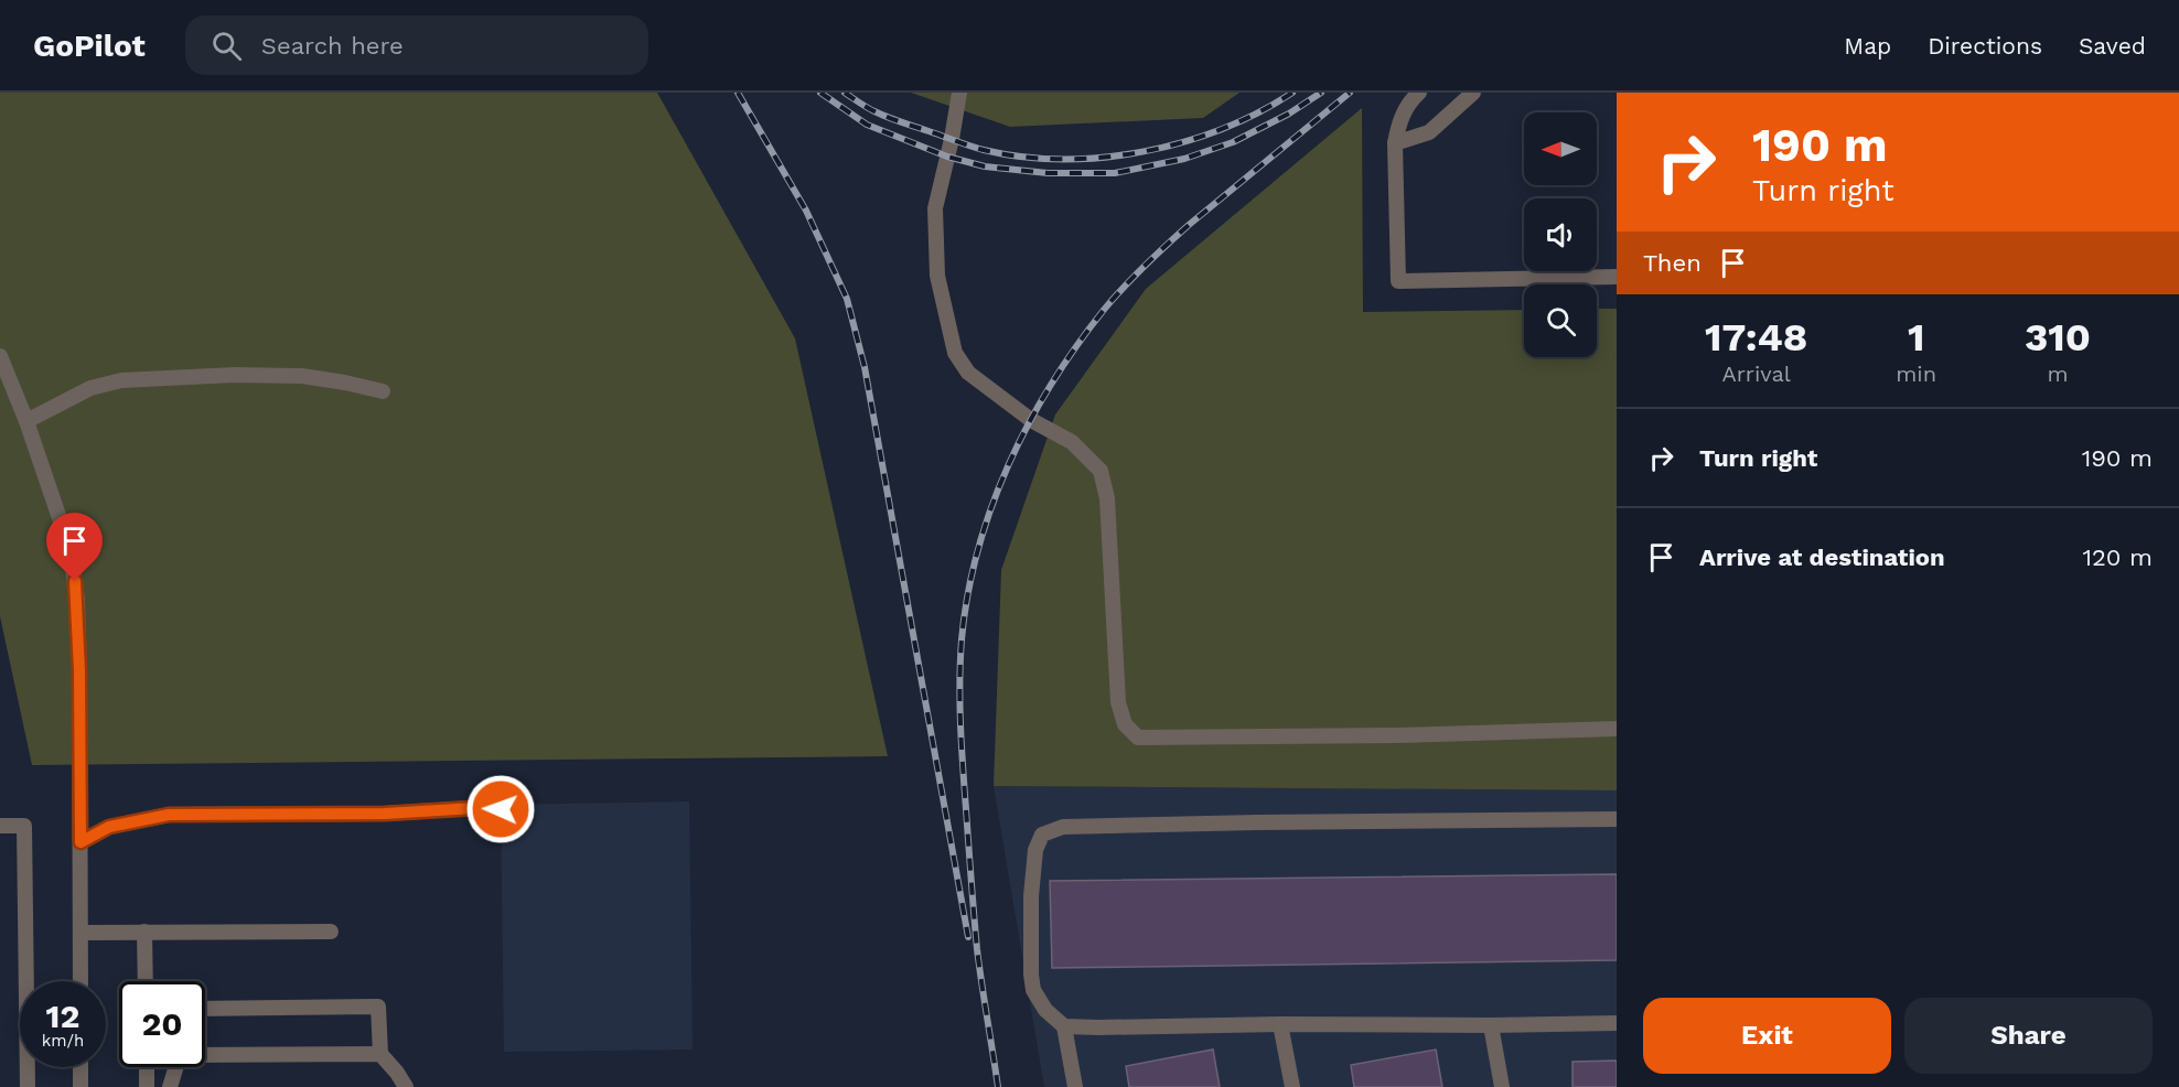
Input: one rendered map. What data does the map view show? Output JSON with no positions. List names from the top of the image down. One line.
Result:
{"north":"left","page":{"header":"GoPilot","search":"Search here","nav":["Map","Directions","Saved"],"turn":["190 m","Turn right"],"then":"Then","eta":["17:48","Arrival","1","min","310","m"],"list":[{"name":"Turn right","value":"190 m"},{"name":"Arrive at destination","value":"120 m"}],"speed":"12 km/h","limit":"20","buttons":["Exit","Share"]}}
